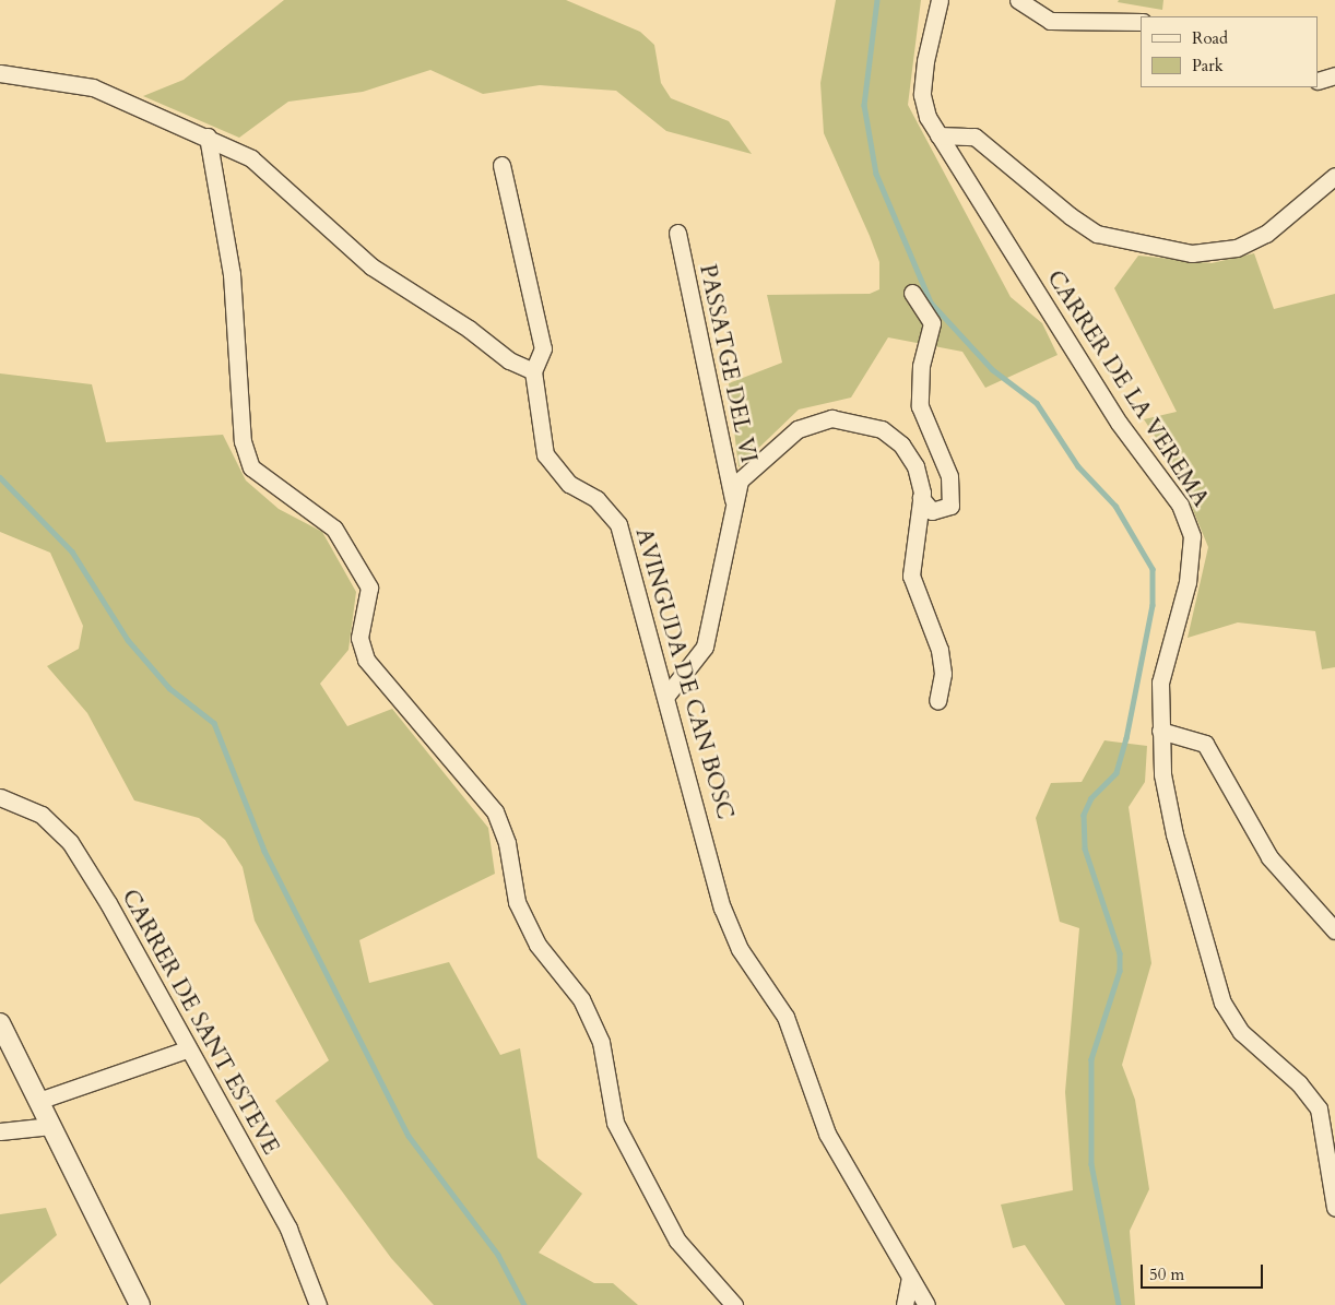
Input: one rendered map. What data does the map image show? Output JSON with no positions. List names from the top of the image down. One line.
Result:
{"streets":{"street":["PASSATGE DEL VI","CARRER DE LA VEREMA","AVINGUDA DE CAN BOSC","CARRER DE SANT ESTEVE"]},"legend":["Road","Park"],"scale_bar":"50 m"}
